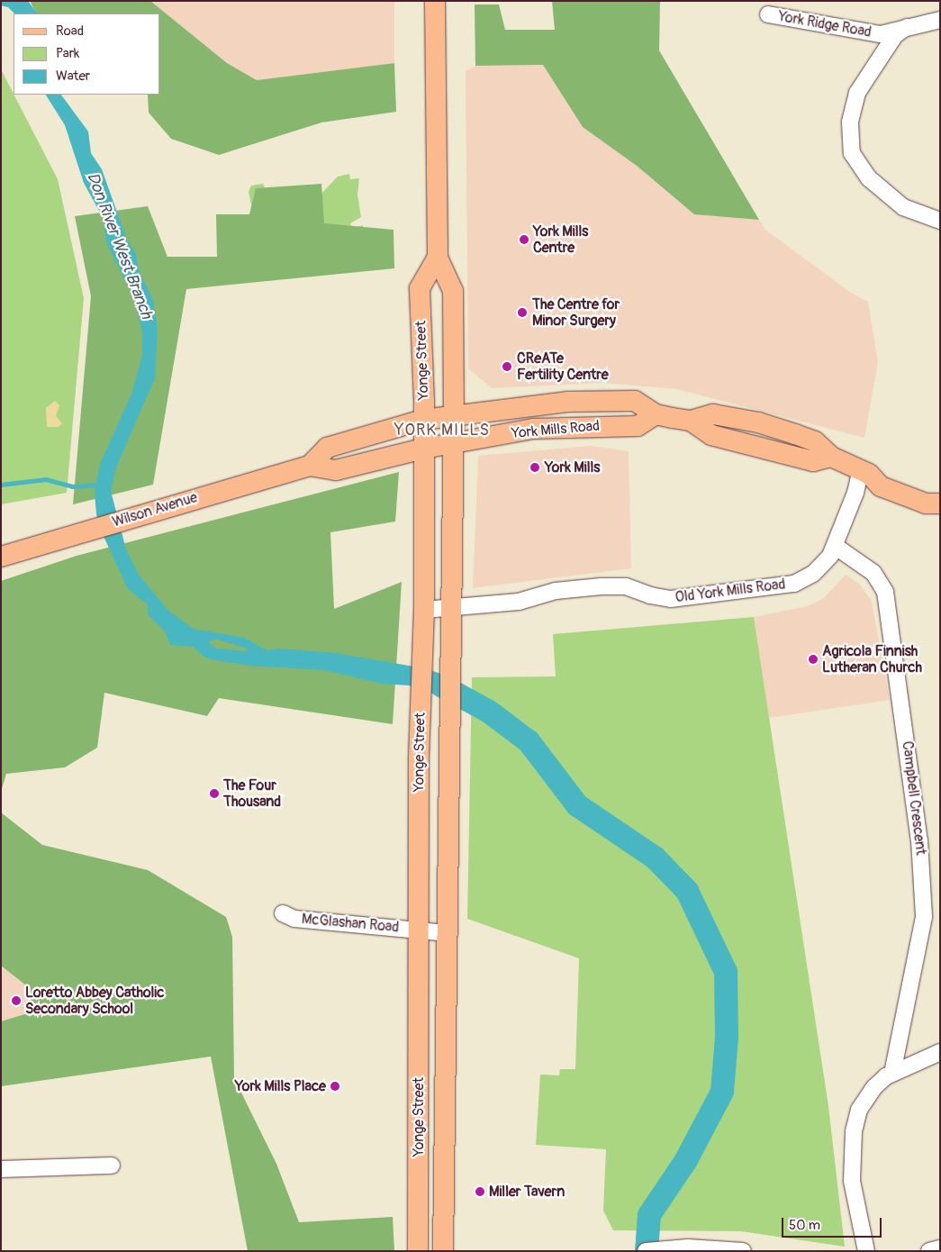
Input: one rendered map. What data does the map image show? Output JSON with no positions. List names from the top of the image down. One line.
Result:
{"streets":{"main road":["Yonge Street","York Mills Road","Wilson Avenue"],"street":["York Ridge Road","Old York Mills Road","Campbell Crescent","McGlashan Road"]},"crossings":[["Yonge Street","York Mills Road"],["Yonge Street","Wilson Avenue"],["Yonge Street","Old York Mills Road"],["Yonge Street","McGlashan Road"],["York Mills Road","Wilson Avenue"],["York Mills Road","Old York Mills Road"],["Old York Mills Road","Campbell Crescent"]],"districts":["YORK MILLS"],"water":["Don River West Branch"],"places":["York Mills Centre","The Centre for Minor Surgery","CReATe Fertility Centre","York Mills","Agricola Finnish Lutheran Church","The Four Thousand","Loretto Abbey Catholic Secondary School","York Mills Place","Miller Tavern"],"legend":["Road","Park","Water"],"scale_bar":"50 m"}
